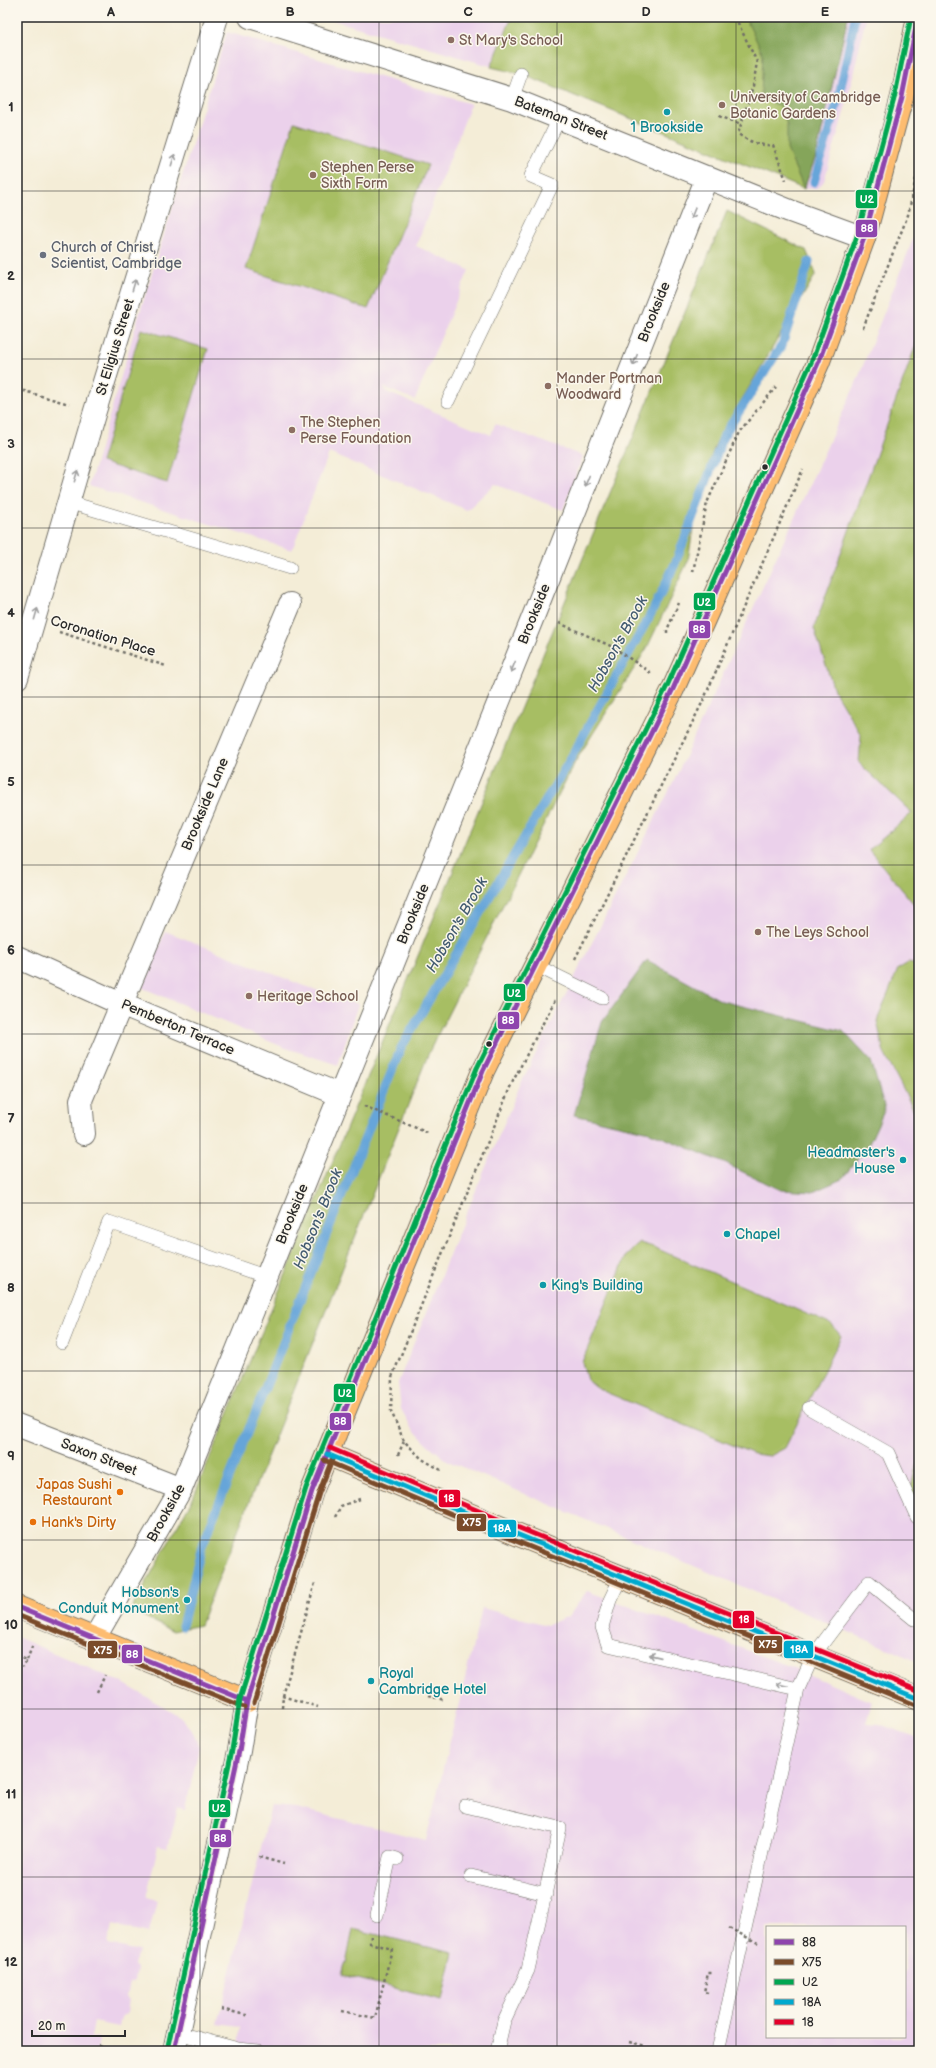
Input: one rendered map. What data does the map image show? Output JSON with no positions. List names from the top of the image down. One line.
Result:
{"streets":{"street":["Bateman Street","Brookside","St Eligius Street","Brookside Lane","Pemberton Terrace","Saxon Street"],"path":["Coronation Place"]},"crossings":[["Bateman Street","Brookside"],["Brookside","Pemberton Terrace"],["Brookside","Saxon Street"],["St Eligius Street","Coronation Place"],["Brookside Lane","Pemberton Terrace"]],"one_way":["Brookside","St Eligius Street"],"water":["Hobson's Brook"],"places":["St Mary's School","University of Cambridge Botanic Gardens","1 Brookside","Stephen Perse Sixth Form","Church of Christ, Scientist, Cambridge","Mander Portman Woodward","The Stephen Perse Foundation","The Leys School","Heritage School","Headmaster's House","Chapel","King's Building","Japas Sushi Restaurant","Hank's Dirty","Hobson's Conduit Monument","Royal Cambridge Hotel"],"lines":["transit line 88","transit line U2","transit line 18","transit line 18A","transit line X75"],"legend":["88","X75","U2","18A","18"],"scale_bar":"20 m","grid":{"columns":["A","B","C","D","E"],"rows":["1","2","3","4","5","6","7","8","9","10","11","12"]}}
